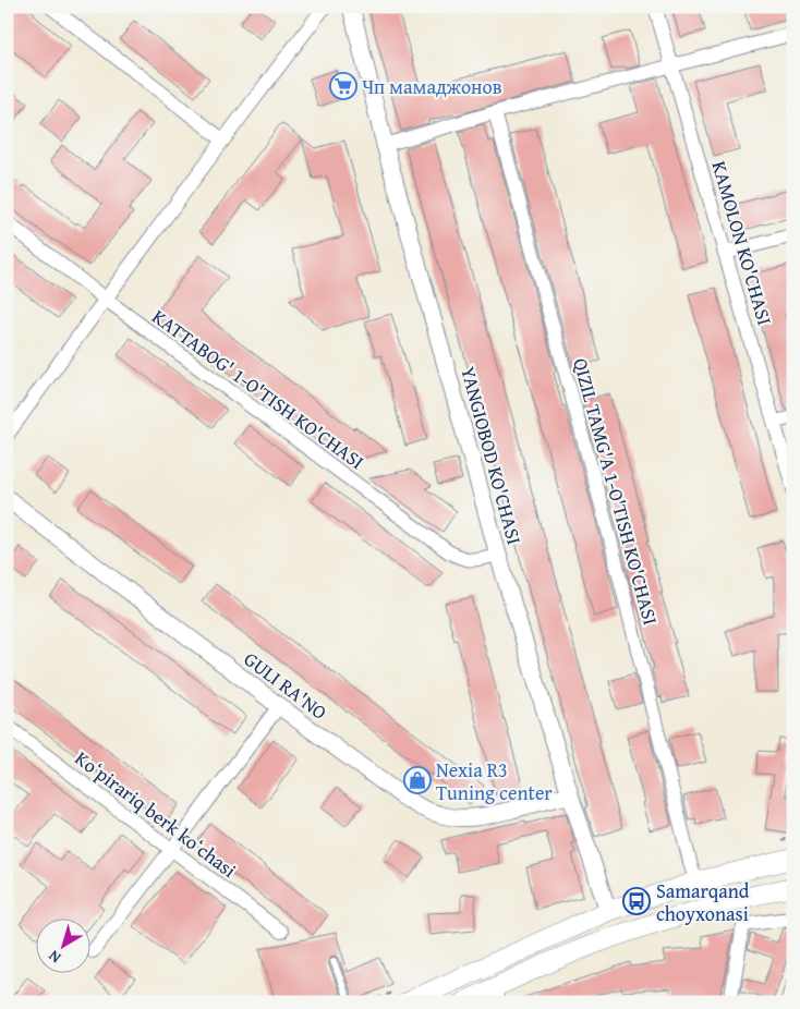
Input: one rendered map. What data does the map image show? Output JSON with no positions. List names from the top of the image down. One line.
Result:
{"streets":{"street":["KAMOLON KO'CHASI","KATTABOG' 1-O'TISH KO'CHASI","YANGIOBOD KO'CHASI","QIZIL TAMG'A 1-O'TISH KO'CHASI","GULI RA'NO","Koʻpirariq berk koʻchasi"]},"crossings":[["KATTABOG' 1-O'TISH KO'CHASI","YANGIOBOD KO'CHASI"],["YANGIOBOD KO'CHASI","GULI RA'NO"]],"places":{"supermarket":["Чп мамаджонов"],"shop":["Nexia R3 Tuning center"],"bus stop":["Samarqand choyxonasi"]},"north":"bottom left"}
